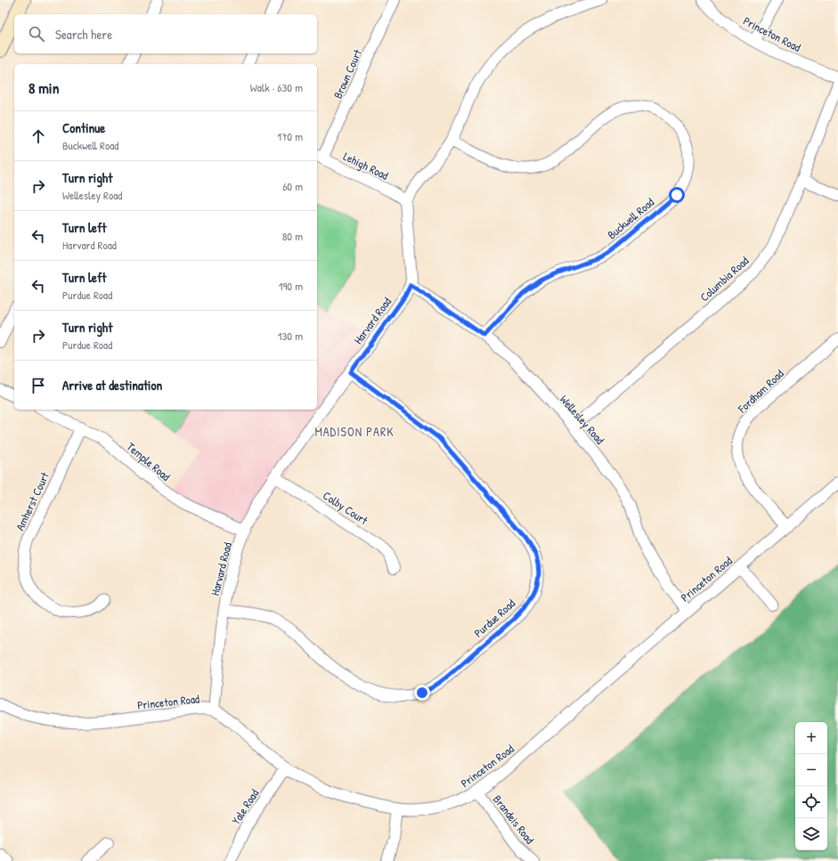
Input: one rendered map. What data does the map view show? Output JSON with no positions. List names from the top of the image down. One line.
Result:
{"streets":{"street":["Princeton Road","Brown Court","Lehigh Road","Buckwell Road","Columbia Road","Harvard Road","Fordham Road","Wellesley Road","Temple Road","Amherst Court","Colby Court","Purdue Road","Yale Road","Brandeis Road"]},"crossings":[["Princeton Road","Harvard Road"],["Princeton Road","Fordham Road"],["Princeton Road","Wellesley Road"],["Princeton Road","Yale Road"],["Princeton Road","Brandeis Road"],["Brown Court","Lehigh Road"],["Lehigh Road","Harvard Road"],["Buckwell Road","Wellesley Road"],["Columbia Road","Wellesley Road"],["Harvard Road","Wellesley Road"],["Harvard Road","Temple Road"],["Harvard Road","Colby Court"],["Harvard Road","Purdue Road"],["Temple Road","Amherst Court"]],"districts":["MADISON PARK"],"page":{"search":"Search here","heading":["8 min","Walk · 630 m"],"list":[["Continue","Buckwell Road","170 m"],["Turn right","Wellesley Road","60 m"],["Turn left","Harvard Road","80 m"],["Turn left","Purdue Road","190 m"],["Turn right","Purdue Road","130 m"],"Arrive at destination"],"map_buttons":["+","−"]}}
